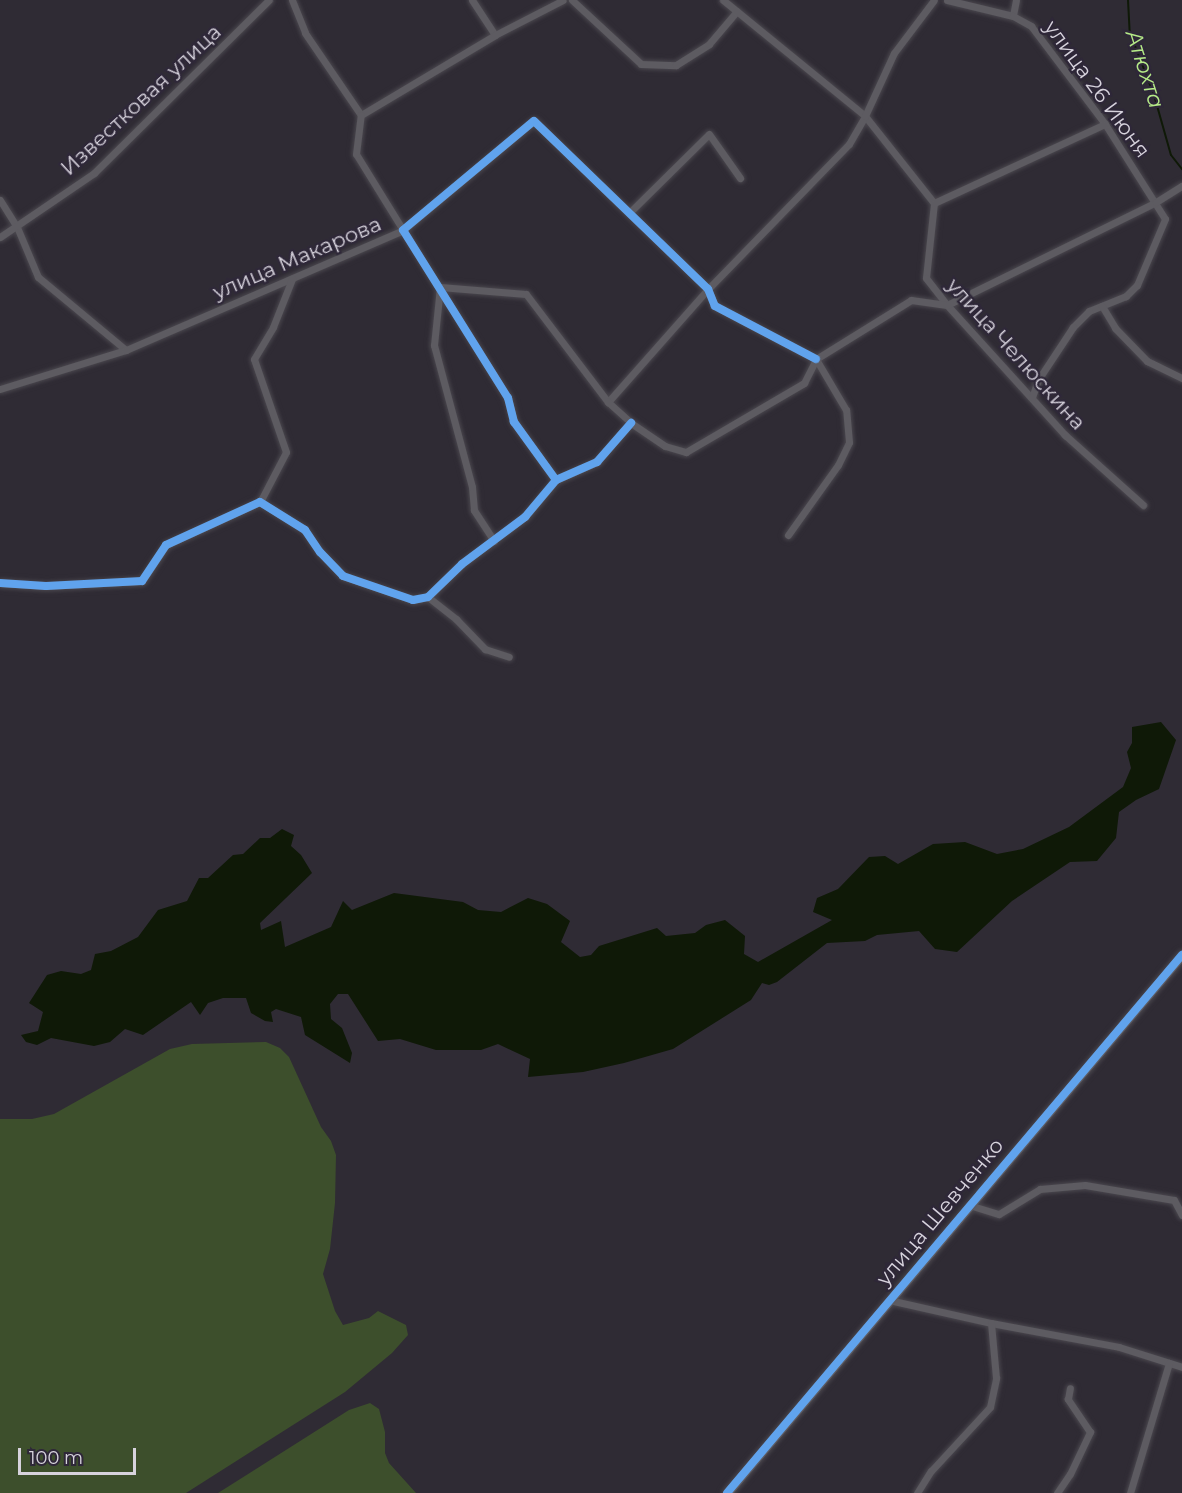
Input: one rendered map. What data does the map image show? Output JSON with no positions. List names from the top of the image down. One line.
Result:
{"streets":{"street":["улица 26 Июня","Известковая улица","улица Макарова","улица Челюскина","улица Шевченко"]},"water":["Атюхта"],"scale_bar":"100 m"}
